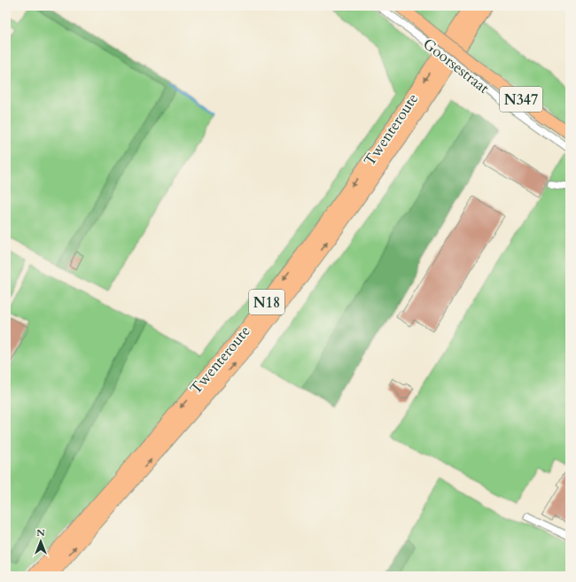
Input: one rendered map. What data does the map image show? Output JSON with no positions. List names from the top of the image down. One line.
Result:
{"streets":{"highway":["Twenteroute","N18"],"main road":["Goorsestraat","N347"]},"north":"top"}
